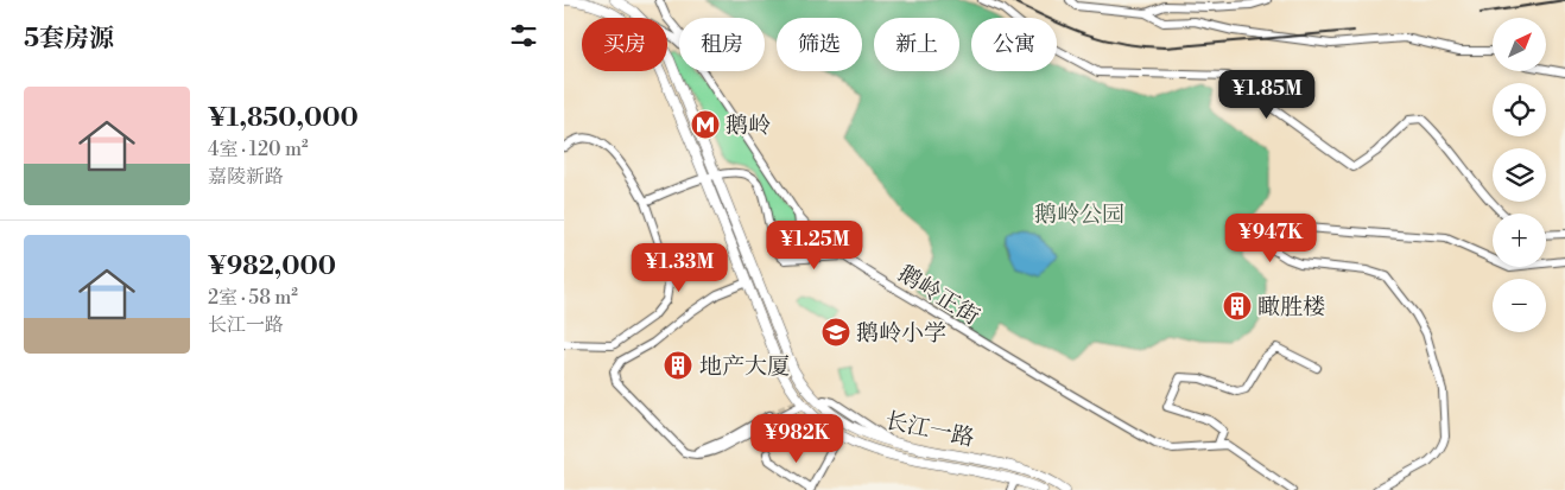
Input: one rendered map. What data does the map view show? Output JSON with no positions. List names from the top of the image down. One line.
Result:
{"streets":{"main road":["长江一路"],"street":["鹅岭正街"]},"parks":["鹅岭公园"],"places":{"metro station":["鹅岭"],"building":["瞰胜楼","地产大厦"],"school or university":["鹅岭小学"]},"north":"top right","page":{"heading":"5套房源","map_buttons":["+","−"],"chip":["买房","租房","筛选","新上","公寓"],"price":["¥1.85M","¥947K","¥1.25M","¥1.33M","¥982K"],"list":[{"name":"¥1,850,000","note":"4室 · 120 m² · 嘉陵新路"},{"name":"¥982,000","note":"2室 · 58 m² · 长江一路"}]}}
